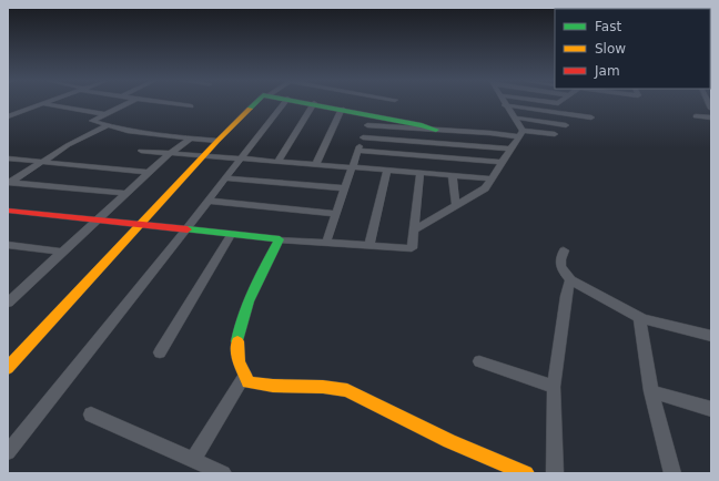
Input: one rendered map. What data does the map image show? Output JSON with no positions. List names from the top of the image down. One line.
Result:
{"legend":["Fast","Slow","Jam"]}
